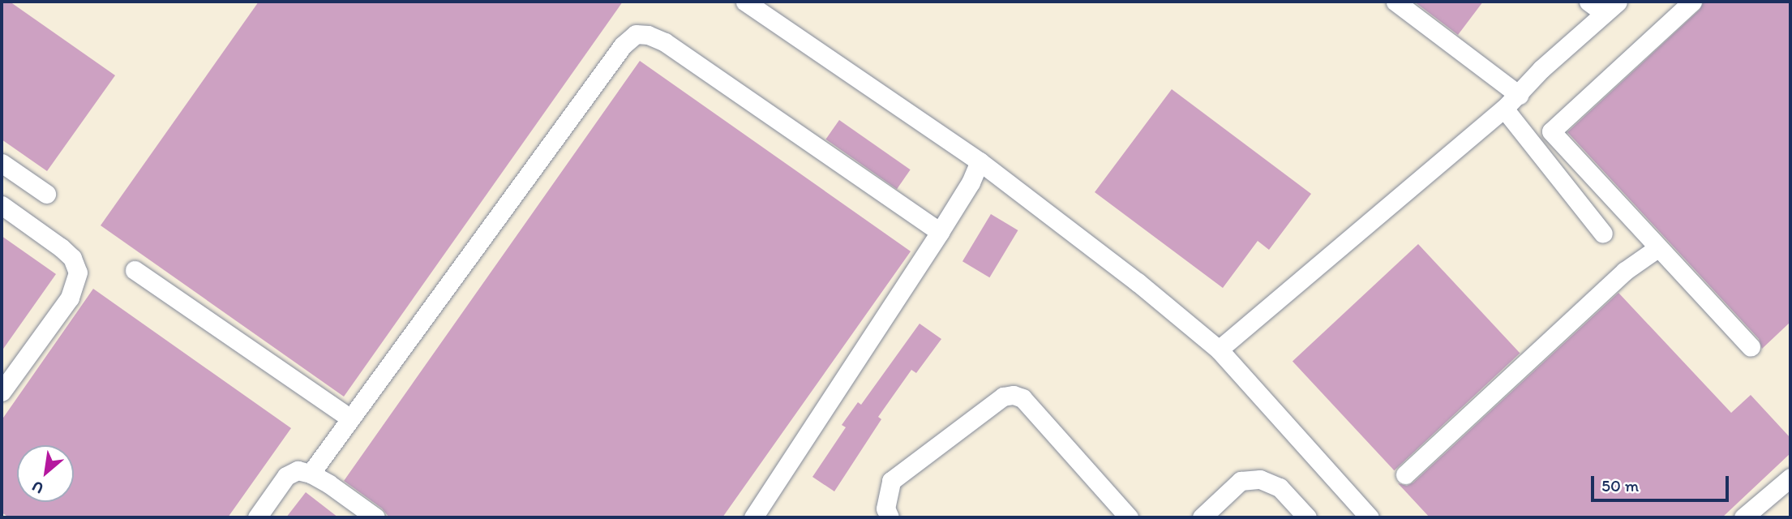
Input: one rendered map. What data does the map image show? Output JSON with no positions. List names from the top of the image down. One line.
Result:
{"scale_bar":"50 m","north":"bottom left"}
